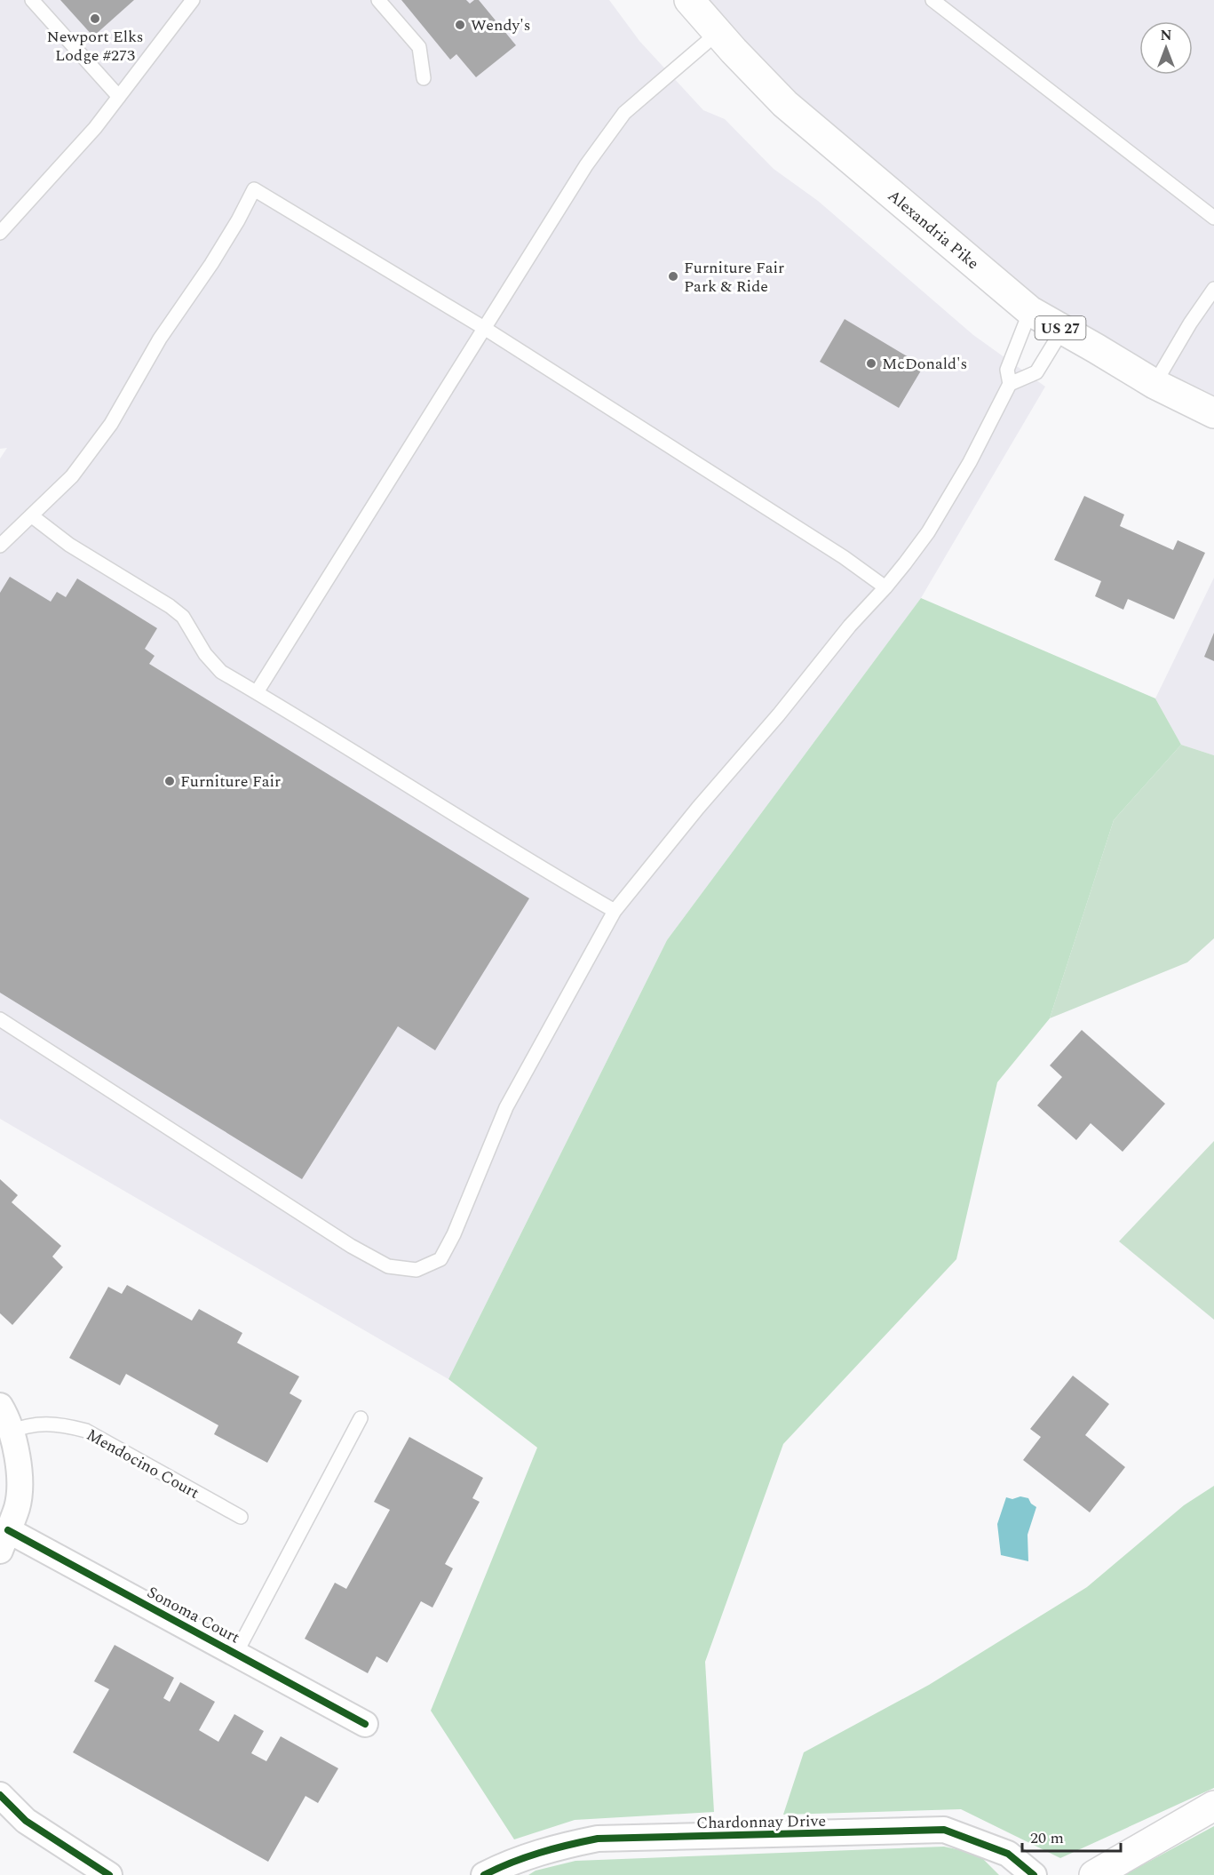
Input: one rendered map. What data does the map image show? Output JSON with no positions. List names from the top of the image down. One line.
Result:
{"streets":{"main road":["Alexandria Pike","US 27"],"street":["Sonoma Court","Chardonnay Drive"],"lane":["Mendocino Court"]},"places":["Newport Elks Lodge #273","Wendy's","Furniture Fair Park & Ride","McDonald's","Furniture Fair"],"scale_bar":"20 m","north":"top"}
